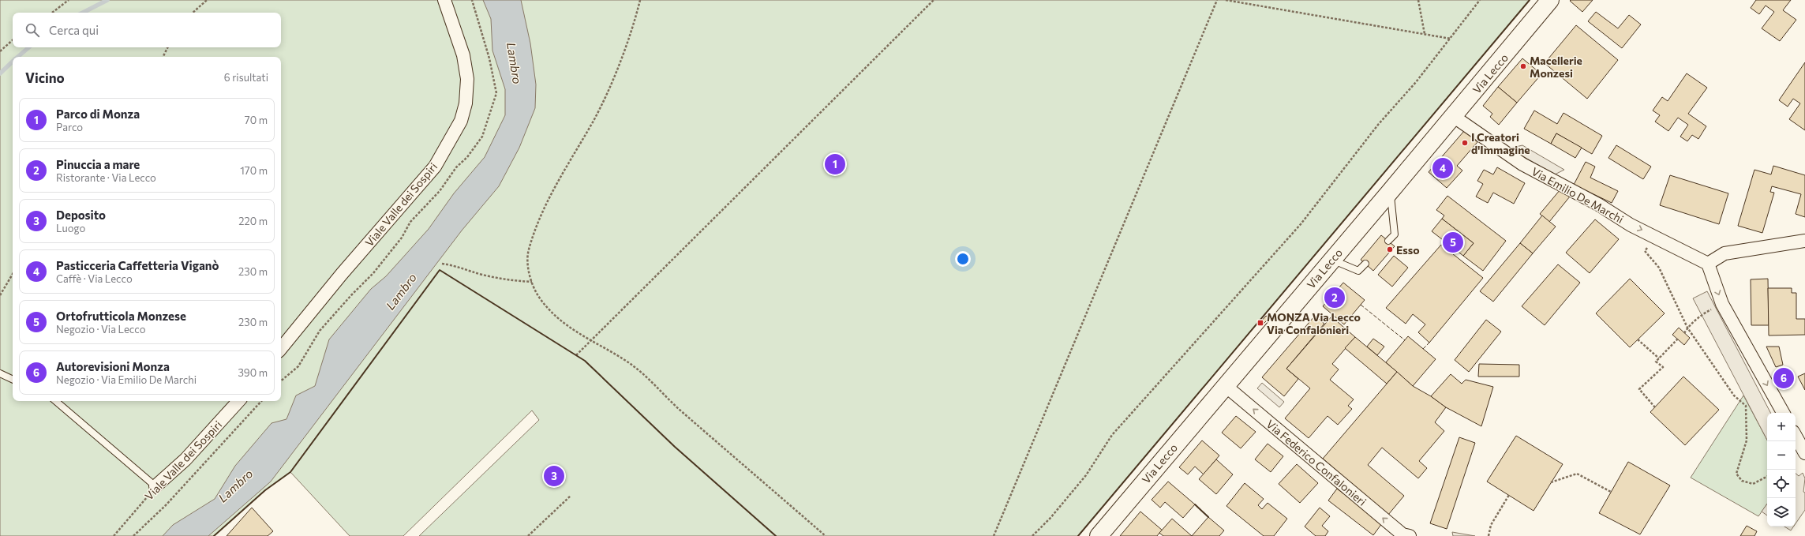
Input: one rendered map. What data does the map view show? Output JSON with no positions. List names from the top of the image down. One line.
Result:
{"streets":{"main road":["Via Lecco"],"street":["Via Emilio De Marchi","Viale Valle dei Sospiri","Via Federico Confalonieri"]},"crossings":[["Via Lecco","Via Emilio De Marchi"],["Via Lecco","Via Federico Confalonieri"]],"one_way":["Via Emilio De Marchi","Via Federico Confalonieri"],"water":["Lambro"],"places":{"other":["Macellerie Monzesi","I Creatori d'Immagine","Esso"],"transit":["MONZA Via Lecco Via Confalonieri"]},"page":{"search":"Cerca qui","heading":["Vicino","6 risultati"],"list":[{"mark":"1","name":"Parco di Monza","note":"Parco","value":"70 m"},{"mark":"2","name":"Pinuccia a mare","note":"Ristorante · Via Lecco","value":"170 m"},{"mark":"3","name":"Deposito","note":"Luogo","value":"220 m"},{"mark":"4","name":"Pasticceria Caffetteria Viganò","note":"Caffè · Via Lecco","value":"230 m"},{"mark":"5","name":"Ortofrutticola Monzese","note":"Negozio · Via Lecco","value":"230 m"},{"mark":"6","name":"Autorevisioni Monza","note":"Negozio · Via Emilio De Marchi","value":"390 m"}],"pins":["1","4","5","2","6","3"],"map_buttons":["+","−"]}}
